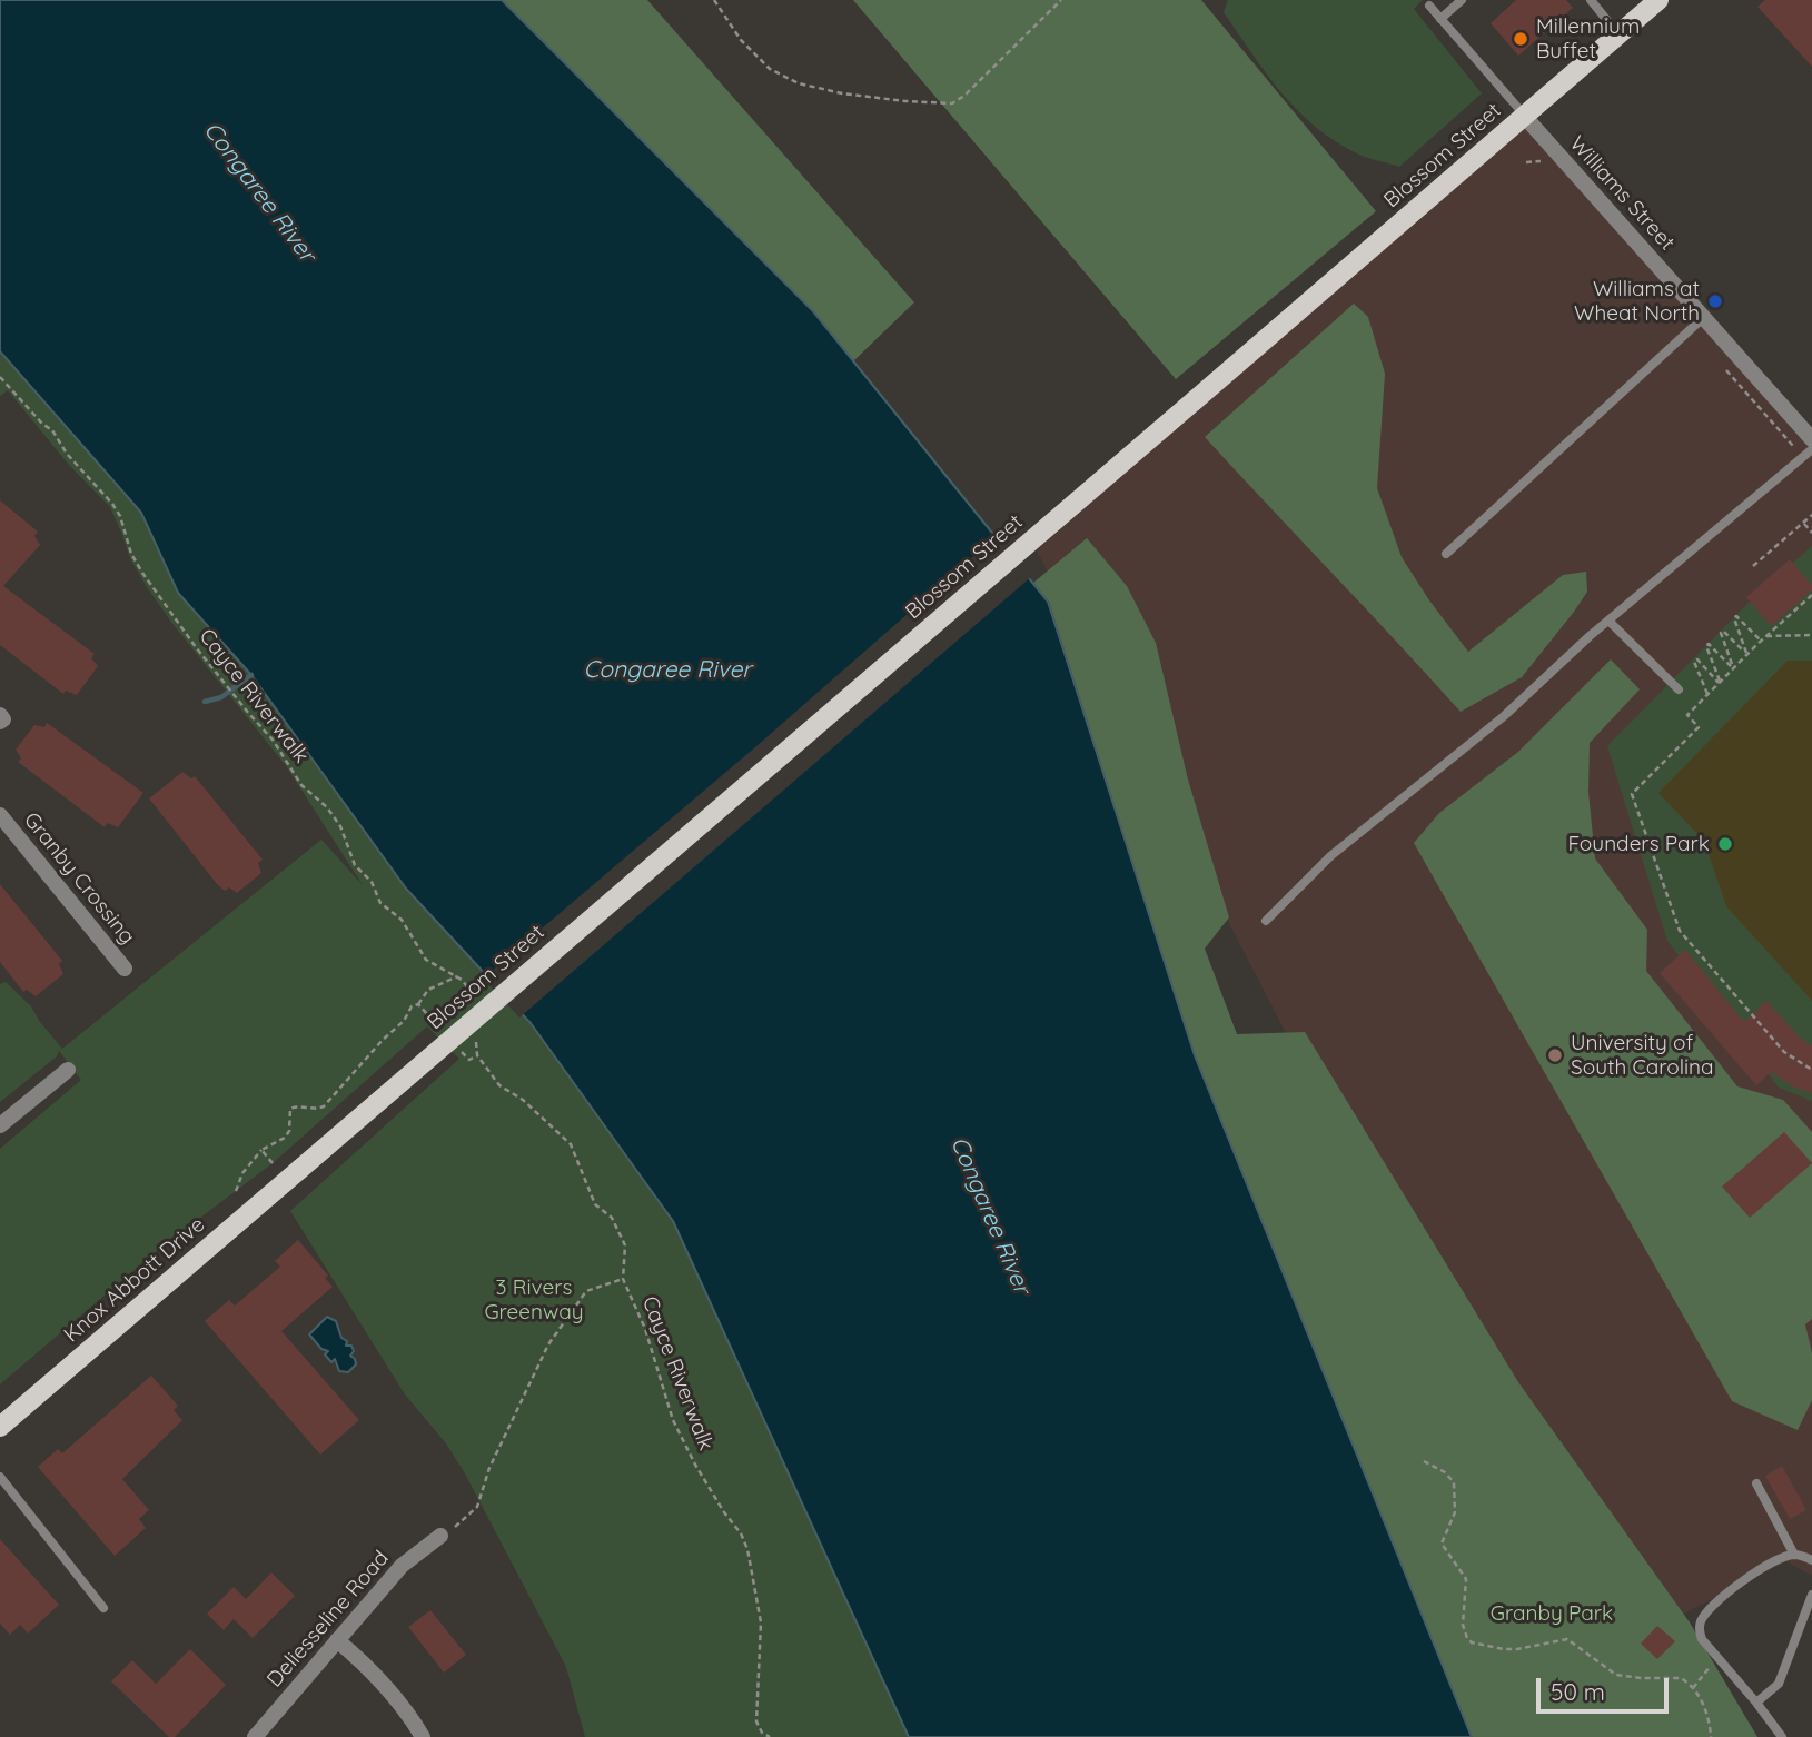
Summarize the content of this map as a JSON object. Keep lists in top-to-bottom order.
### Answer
{
  "streets": {
    "main road": ["Blossom Street", "Knox Abbott Drive"],
    "street": ["Williams Street", "Granby Crossing", "Deliesseline Road"],
    "path": ["Cayce Riverwalk"]
  },
  "crossings": [
    ["Blossom Street", "Williams Street"],
    ["Blossom Street", "Knox Abbott Drive"]
  ],
  "water": ["Congaree River"],
  "parks": ["3 Rivers Greenway", "Granby Park"],
  "places": [
    "Millennium Buffet",
    "Williams at Wheat North",
    "Founders Park",
    "University of South Carolina"
  ],
  "scale_bar": "50 m"
}
